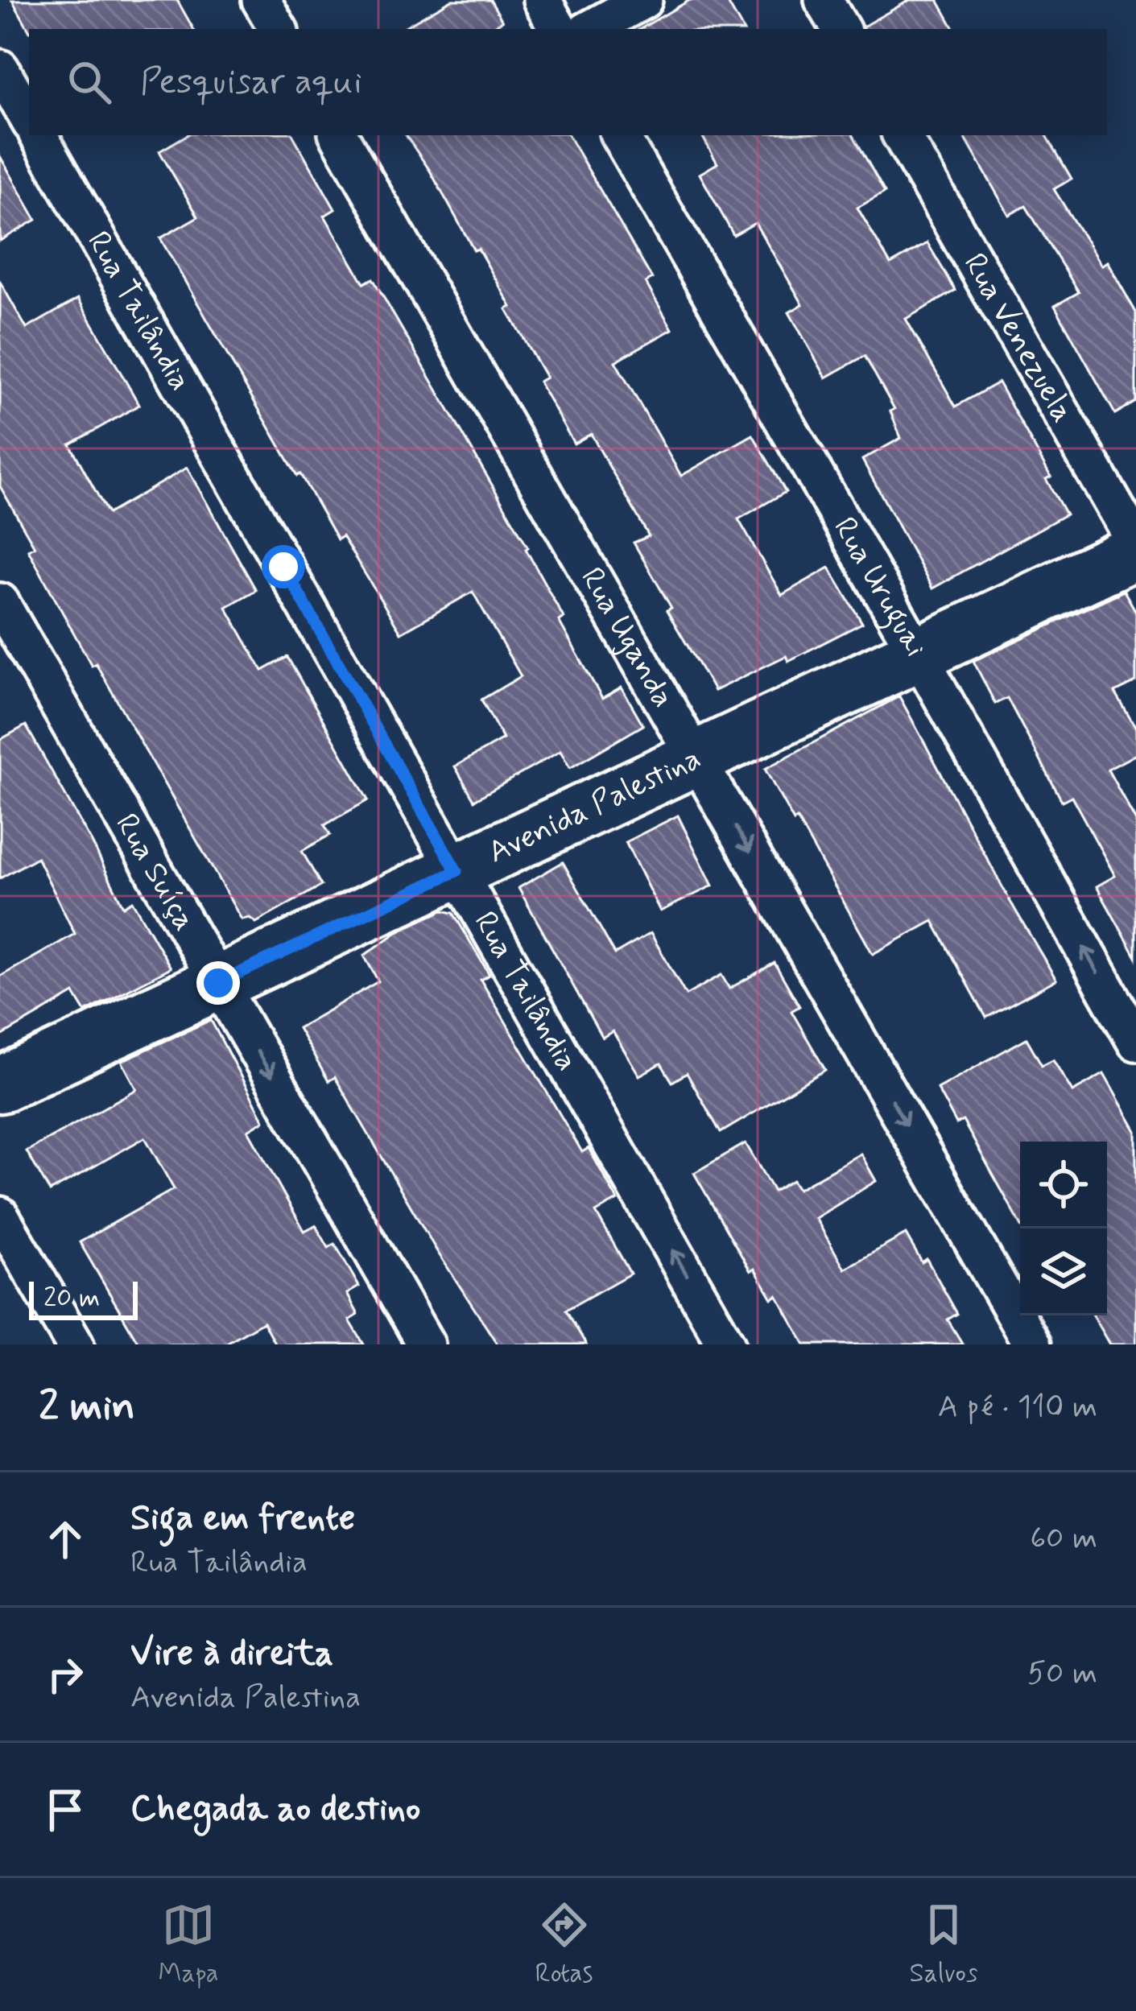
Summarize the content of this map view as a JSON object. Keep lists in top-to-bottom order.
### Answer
{
  "streets": {
    "street": [
      "Rua Tailândia",
      "Rua Venezuela",
      "Rua Uruguai",
      "Rua Uganda",
      "Avenida Palestina",
      "Rua Suíça"
    ]
  },
  "crossings": [
    ["Rua Tailândia", "Avenida Palestina"],
    ["Rua Uruguai", "Avenida Palestina"],
    ["Rua Uganda", "Avenida Palestina"],
    ["Avenida Palestina", "Rua Suíça"]
  ],
  "one_way": ["Rua Tailândia", "Rua Uruguai", "Rua Uganda"],
  "scale_bar": "20 m",
  "page": {
    "search": "Pesquisar aqui",
    "scale": "20 m",
    "heading": ["2 min", "A pé · 110 m"],
    "list": [
      ["Siga em frente", "Rua Tailândia", "60 m"],
      ["Vire à direita", "Avenida Palestina", "50 m"],
      "Chegada ao destino"
    ],
    "nav": ["Mapa", "Rotas", "Salvos"]
  }
}
